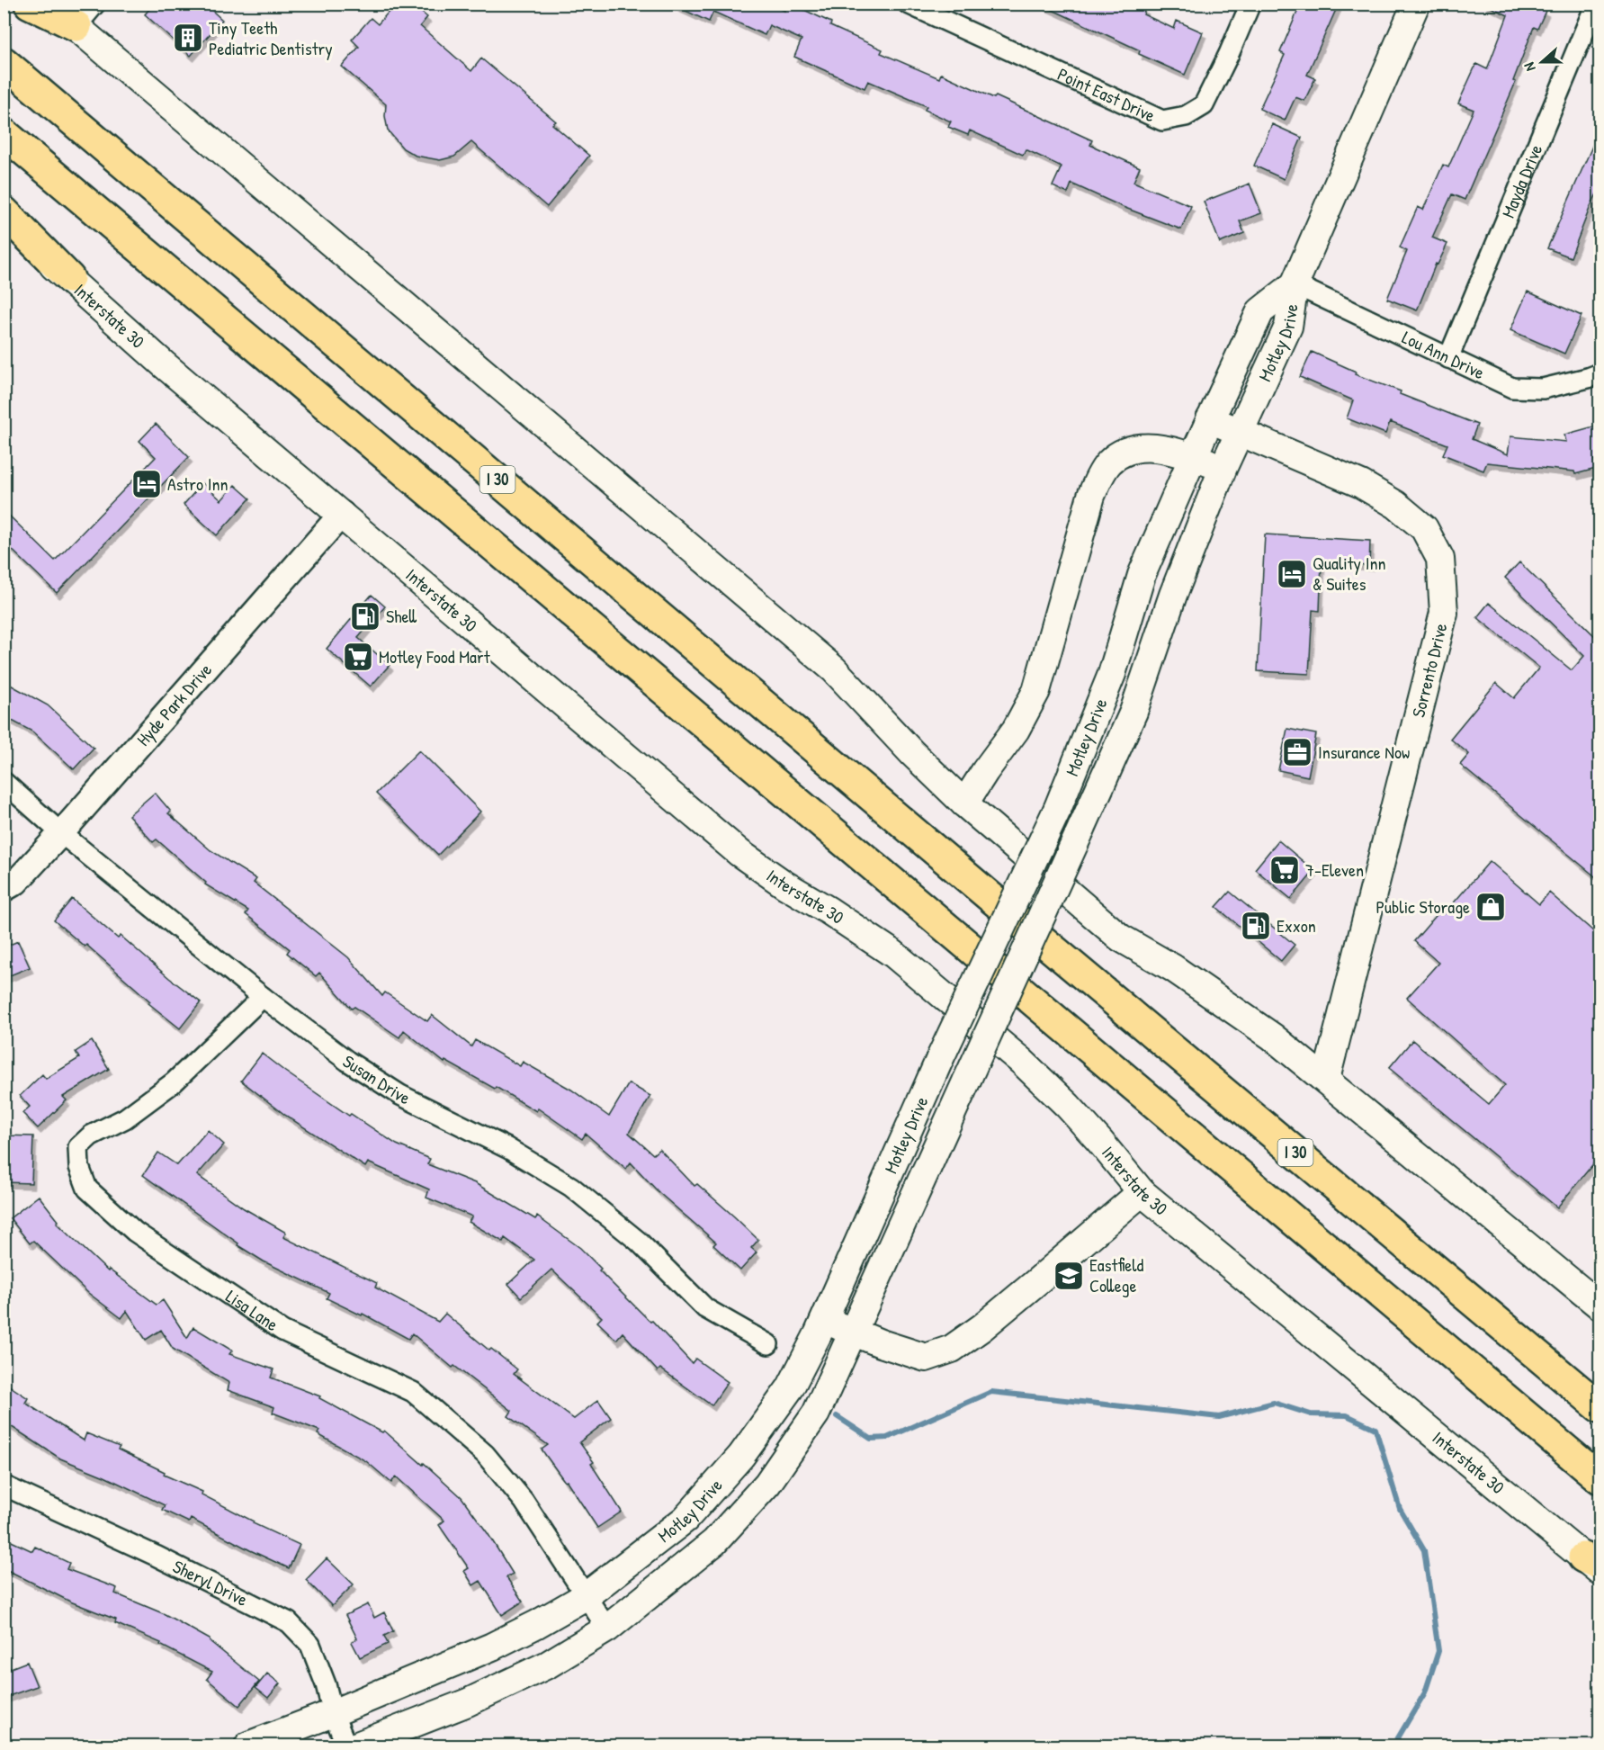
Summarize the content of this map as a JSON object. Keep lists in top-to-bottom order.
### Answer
{
  "streets": {
    "highway": ["I 30"],
    "main road": ["Interstate 30", "Motley Drive", "Sorrento Drive"],
    "street": [
      "Point East Drive",
      "Mayda Drive",
      "Lou Ann Drive",
      "Hyde Park Drive",
      "Susan Drive",
      "Lisa Lane",
      "Sheryl Drive"
    ]
  },
  "crossings": [
    ["Mayda Drive", "Lou Ann Drive"],
    ["Interstate 30", "Hyde Park Drive"],
    ["Motley Drive", "Lou Ann Drive"],
    ["Motley Drive", "Sorrento Drive"],
    ["Motley Drive", "Lisa Lane"],
    ["Motley Drive", "Sheryl Drive"],
    ["Hyde Park Drive", "Susan Drive"],
    ["Susan Drive", "Lisa Lane"]
  ],
  "places": {
    "building": ["Tiny Teeth Pediatric Dentistry"],
    "hotel": ["Astro Inn", "Quality Inn & Suites"],
    "fuel station": ["Shell", "Exxon"],
    "supermarket": ["Motley Food Mart", "7-Eleven"],
    "office": ["Insurance Now"],
    "shop": ["Public Storage"],
    "school or university": ["Eastfield College"]
  },
  "north": "left"
}
